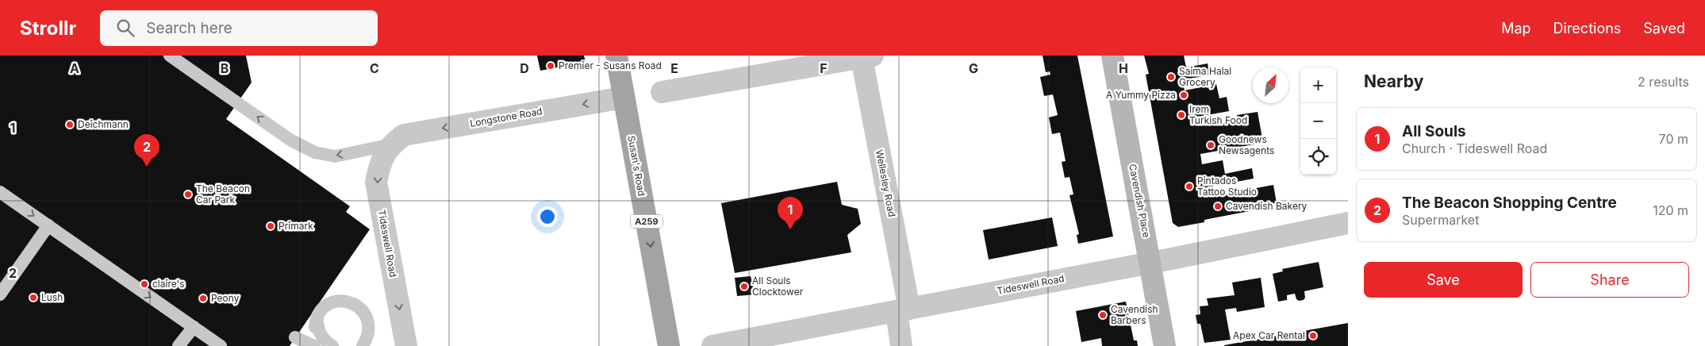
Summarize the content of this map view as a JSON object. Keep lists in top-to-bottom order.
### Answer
{
  "streets": {
    "main road": ["Susan's Road", "A259"],
    "street": [
      "Longstone Road",
      "Wellesley Road",
      "Cavendish Place",
      "Tideswell Road"
    ]
  },
  "crossings": [
    ["Longstone Road", "Susan's Road"],
    ["Longstone Road", "Tideswell Road"],
    ["Wellesley Road", "Tideswell Road"],
    ["Cavendish Place", "Tideswell Road"]
  ],
  "one_way": ["Longstone Road", "Susan's Road"],
  "places": [
    "Premier - Susans Road",
    "Saima Halal Grocery",
    "A Yummy Pizza",
    "Irem Turkish Food",
    "Deichmann",
    "Goodnews Newsagents",
    "Pintados Tattoo Studio",
    "The Beacon Car Park",
    "Cavendish Bakery",
    "Primark",
    "claire's",
    "All Souls Clocktower",
    "Lush",
    "Peony",
    "Cavendish Barbers",
    "Apex Car Rental"
  ],
  "north": "top right",
  "page": {
    "header": "Strollr",
    "search": "Search here",
    "nav": ["Map", "Directions", "Saved"],
    "heading": ["Nearby", "2 results"],
    "map_buttons": ["+", "−"],
    "list": [
      {
        "mark": "1",
        "name": "All Souls",
        "note": "Church · Tideswell Road",
        "value": "70 m"
      },
      {
        "mark": "2",
        "name": "The Beacon Shopping Centre",
        "note": "Supermarket",
        "value": "120 m"
      }
    ],
    "pins": ["2", "1"],
    "buttons": ["Save", "Share"]
  },
  "grid": {
    "columns": [
      "A",
      "B",
      "C",
      "D",
      "E",
      "F",
      "G",
      "H"
    ],
    "rows": ["1", "2"]
  }
}
